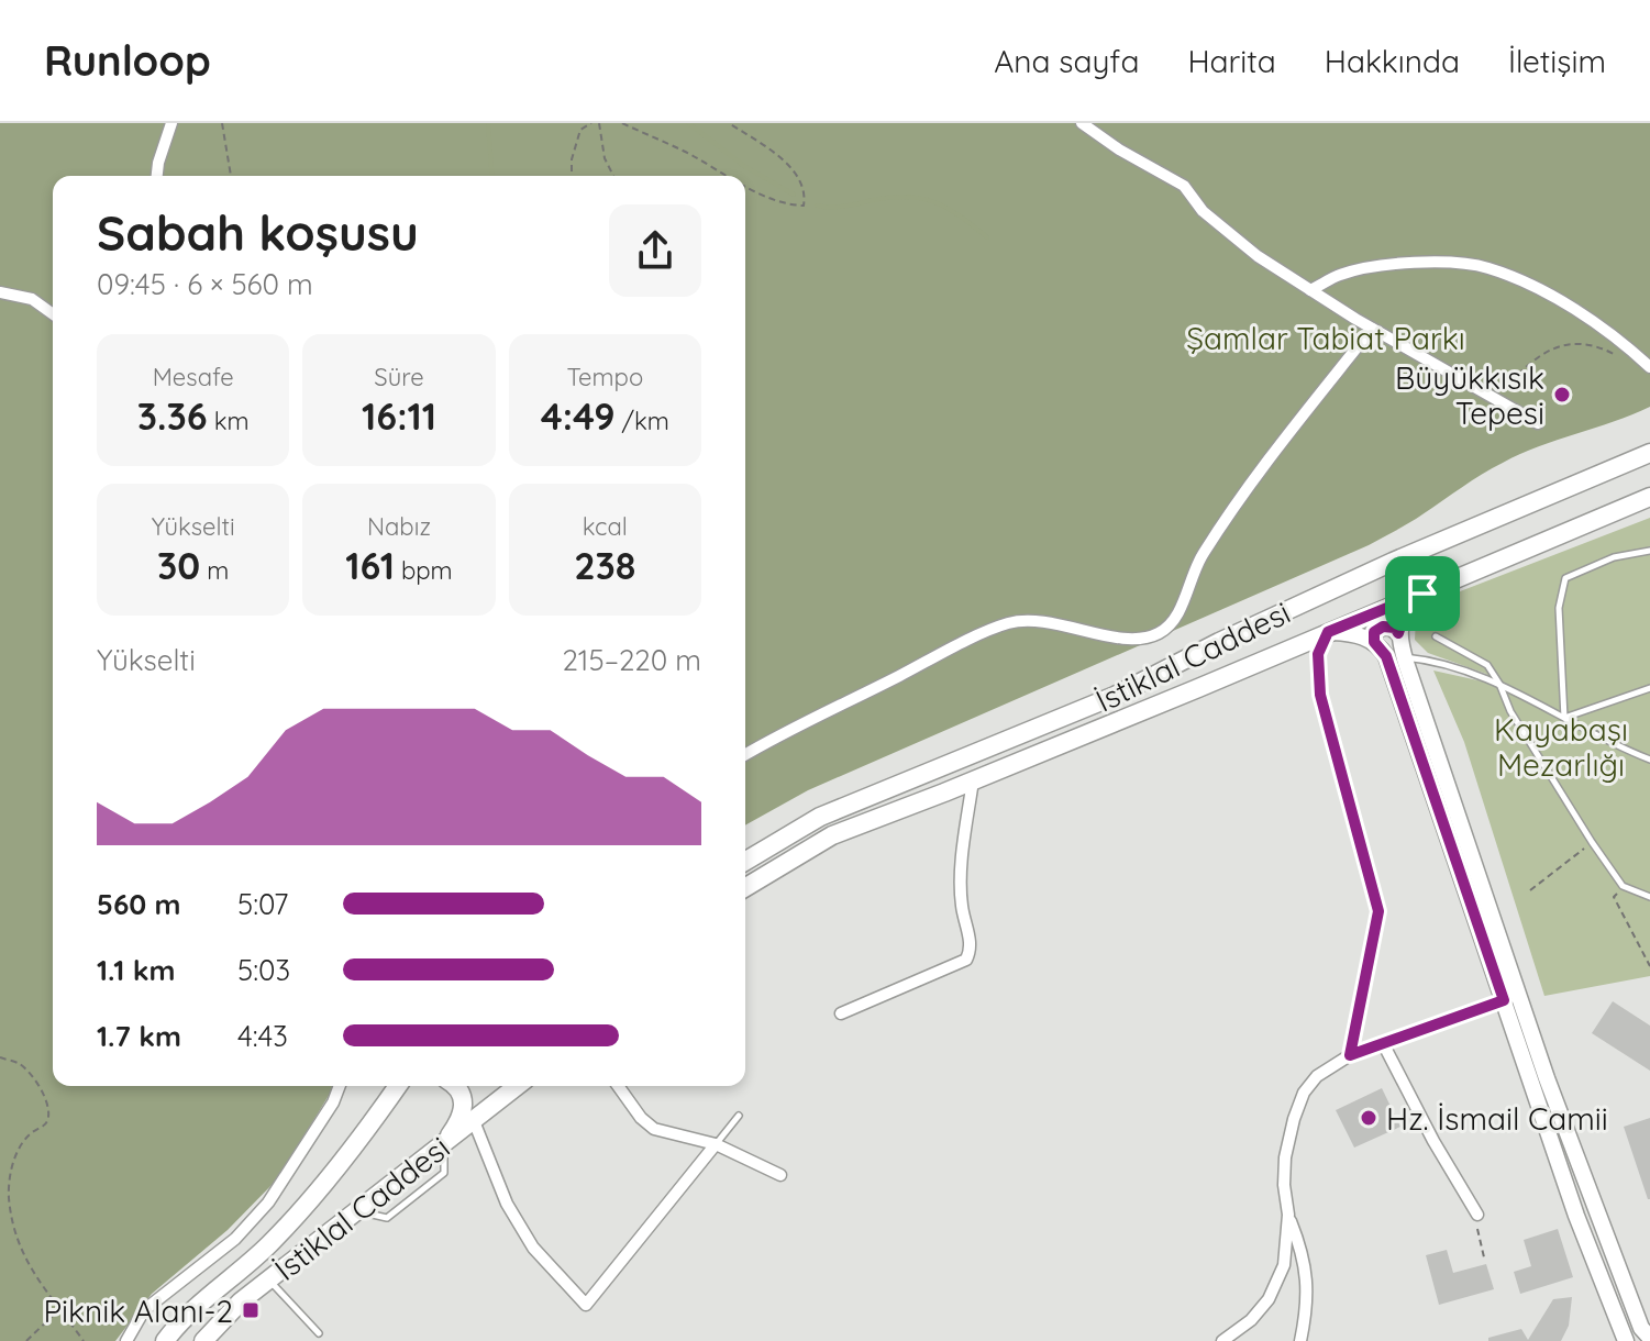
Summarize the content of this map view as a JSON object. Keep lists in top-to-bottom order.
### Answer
{
  "streets": {
    "main road": ["İstiklal Caddesi"]
  },
  "parks": ["Şamlar Tabiat Parkı", "Kayabaşı Mezarlığı"],
  "places": {
    "other": ["Büyükkısık Tepesi", "Hz. İsmail Camii"],
    "transit": ["Piknik Alanı-2"]
  },
  "page": {
    "header": "Runloop",
    "nav": [
      "Ana sayfa",
      "Harita",
      "Hakkında",
      "İletişim"
    ],
    "heading": ["Sabah koşusu", "09:45 · 6 × 560 m"],
    "stats": [
      ["Mesafe", "3.36 km"],
      ["Süre", "16:11"],
      ["Tempo", "4:49 /km"],
      ["Yükselti", "30 m"],
      ["Nabız", "161 bpm"],
      ["kcal", "238"]
    ],
    "chart": ["Yükselti", "215–220 m"],
    "list": [
      {
        "name": "560 m",
        "note": "5:07"
      },
      {
        "name": "1.1 km",
        "note": "5:03"
      },
      {
        "name": "1.7 km",
        "note": "4:43"
      }
    ]
  }
}
